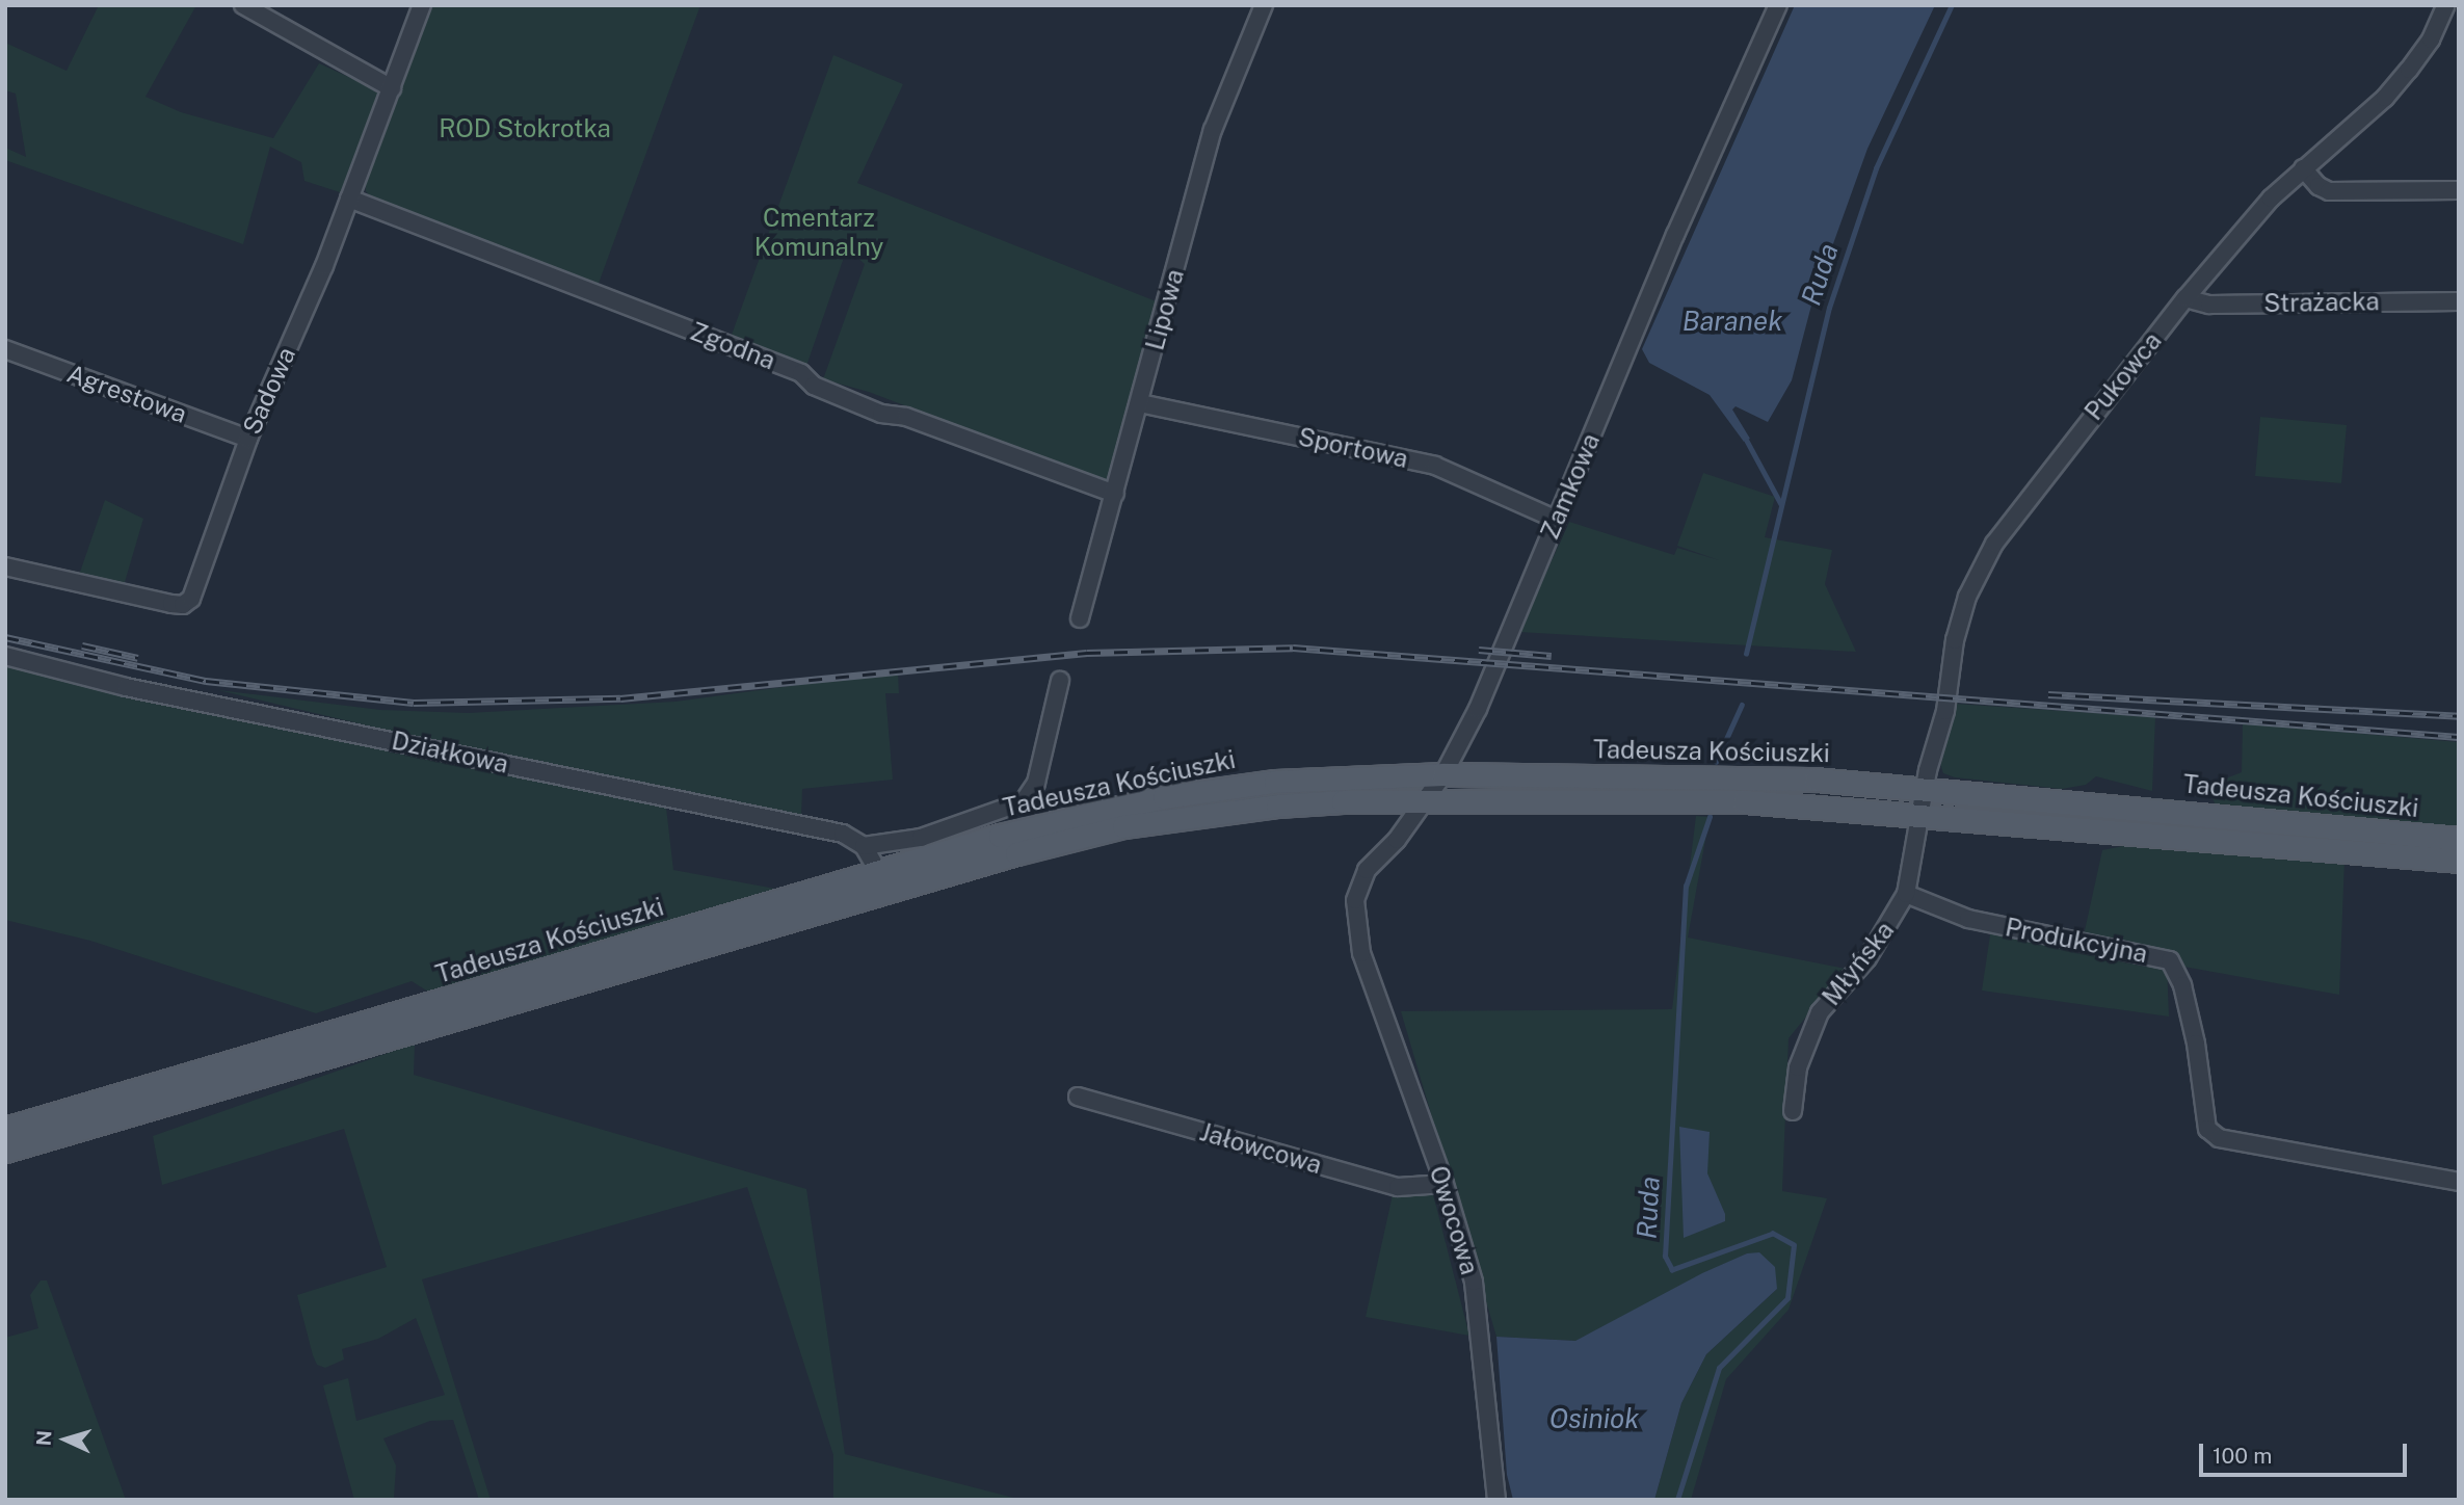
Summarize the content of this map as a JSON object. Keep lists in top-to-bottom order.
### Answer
{
  "streets": {
    "main road": ["Tadeusza Kościuszki"],
    "street": [
      "Strażacka",
      "Lipowa",
      "Zgodna",
      "Pukowca",
      "Sadowa",
      "Agrestowa",
      "Sportowa",
      "Zamkowa",
      "Działkowa",
      "Produkcyjna",
      "Młyńska",
      "Jałowcowa",
      "Owocowa"
    ]
  },
  "crossings": [
    ["Strażacka", "Pukowca"],
    ["Lipowa", "Zgodna"],
    ["Lipowa", "Sportowa"],
    ["Zgodna", "Sadowa"],
    ["Pukowca", "Tadeusza Kościuszki"],
    ["Pukowca", "Młyńska"],
    ["Sadowa", "Agrestowa"],
    ["Sportowa", "Zamkowa"],
    ["Zamkowa", "Tadeusza Kościuszki"],
    ["Zamkowa", "Owocowa"],
    ["Tadeusza Kościuszki", "Młyńska"],
    ["Produkcyjna", "Młyńska"],
    ["Jałowcowa", "Owocowa"]
  ],
  "water": ["Ruda", "Baranek", "Osiniok"],
  "parks": ["ROD Stokrotka", "Cmentarz Komunalny"],
  "scale_bar": "100 m",
  "north": "left"
}
